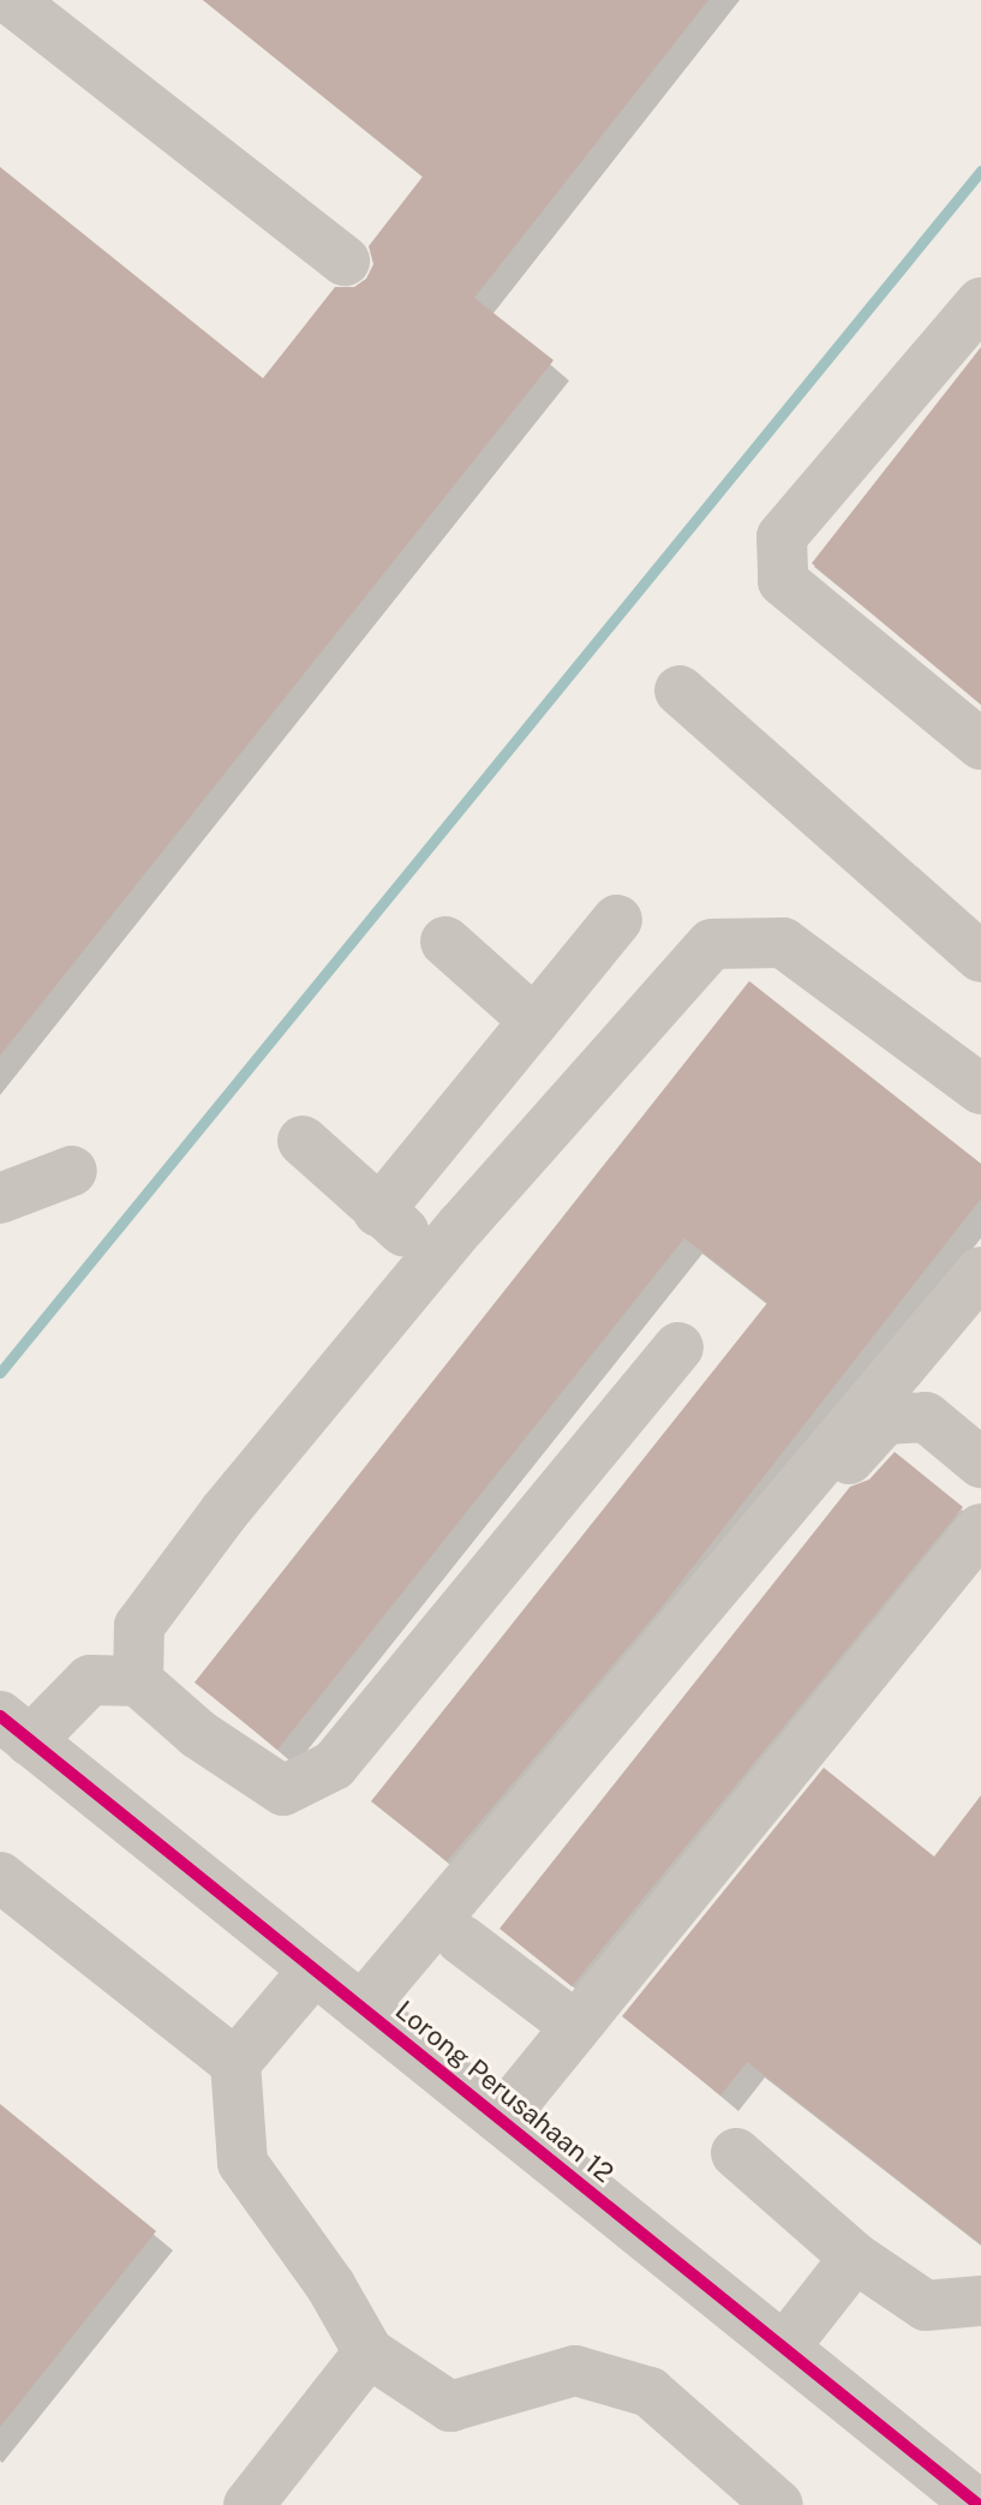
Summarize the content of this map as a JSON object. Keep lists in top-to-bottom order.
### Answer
{
  "streets": {
    "street": ["Lorong Perusahaan 12"]
  }
}
